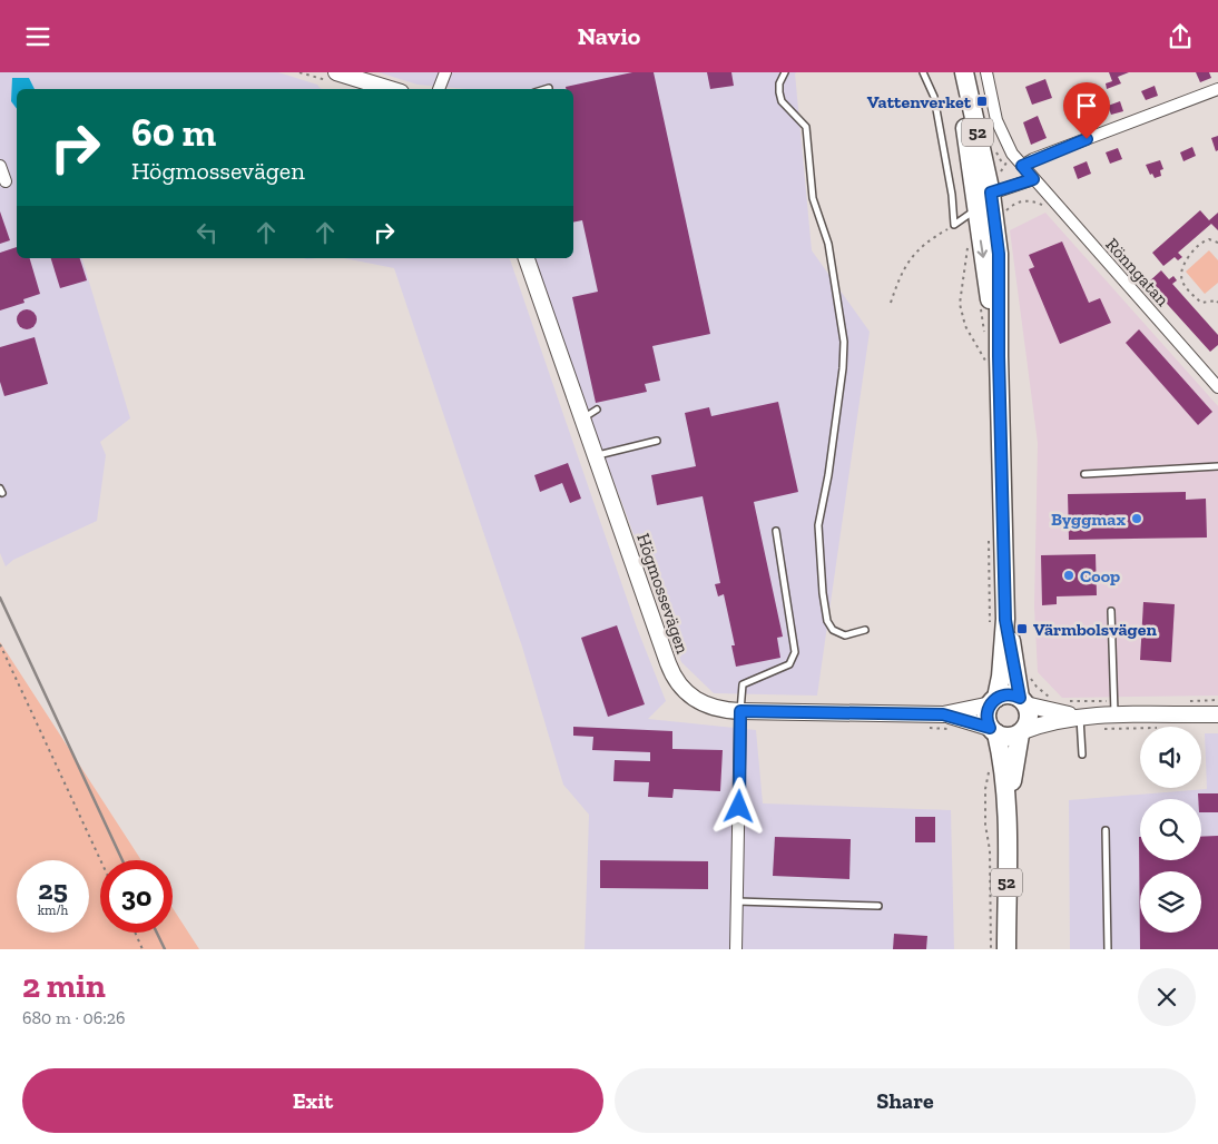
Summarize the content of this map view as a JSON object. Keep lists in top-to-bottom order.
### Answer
{
  "streets": {
    "main road": ["52"],
    "street": ["Rönngatan", "Högmossevägen"]
  },
  "crossings": [
    ["52", "Högmossevägen"]
  ],
  "places": {
    "transit": ["Vattenverket", "Värmbolsvägen"],
    "other": ["Byggmax", "Coop"]
  },
  "page": {
    "header": "Navio",
    "turn": ["60 m", "Högmossevägen"],
    "speed": "25 km/h",
    "limit": "30",
    "heading": ["2 min", "680 m · 06:26"],
    "buttons": ["Exit", "Share"]
  }
}
